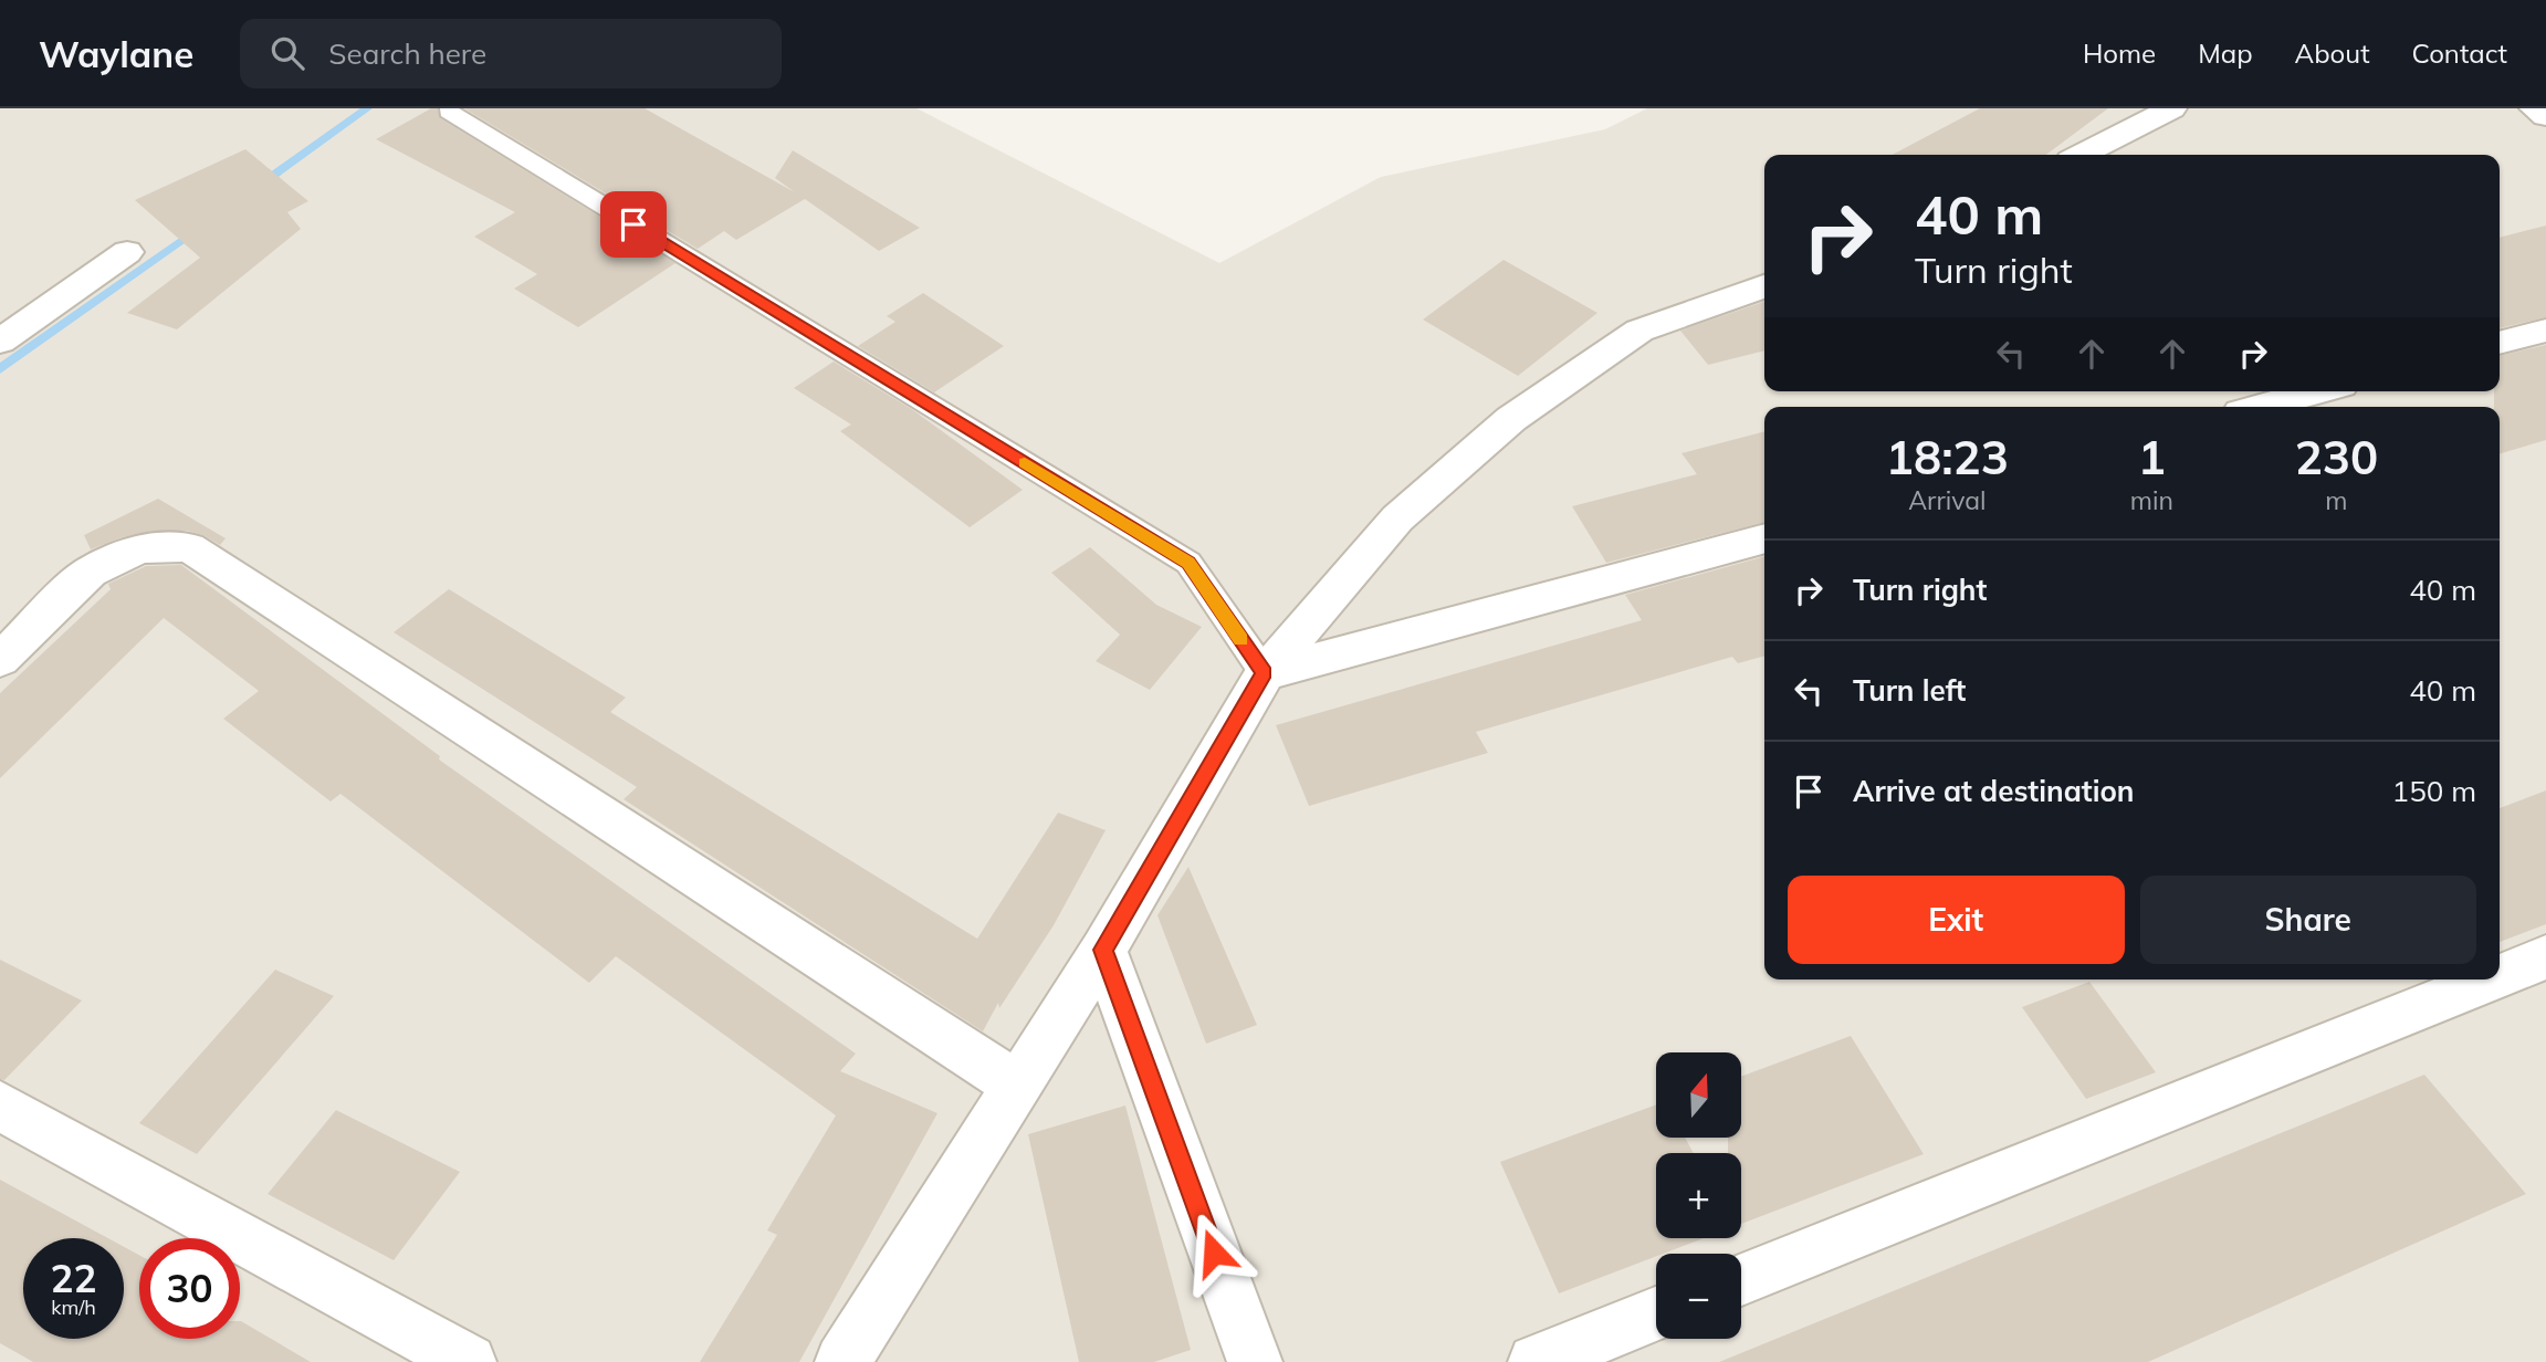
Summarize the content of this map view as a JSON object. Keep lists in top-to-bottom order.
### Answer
{
  "north": "top",
  "page": {
    "header": "Waylane",
    "search": "Search here",
    "nav": [
      "Home",
      "Map",
      "About",
      "Contact"
    ],
    "turn": ["40 m", "Turn right"],
    "eta": [
      "18:23",
      "Arrival",
      "1",
      "min",
      "230",
      "m"
    ],
    "list": [
      {
        "name": "Turn right",
        "value": "40 m"
      },
      {
        "name": "Turn left",
        "value": "40 m"
      },
      {
        "name": "Arrive at destination",
        "value": "150 m"
      }
    ],
    "buttons": ["Exit", "Share"],
    "map_buttons": ["+", "−"],
    "speed": "22 km/h",
    "limit": "30"
  }
}
